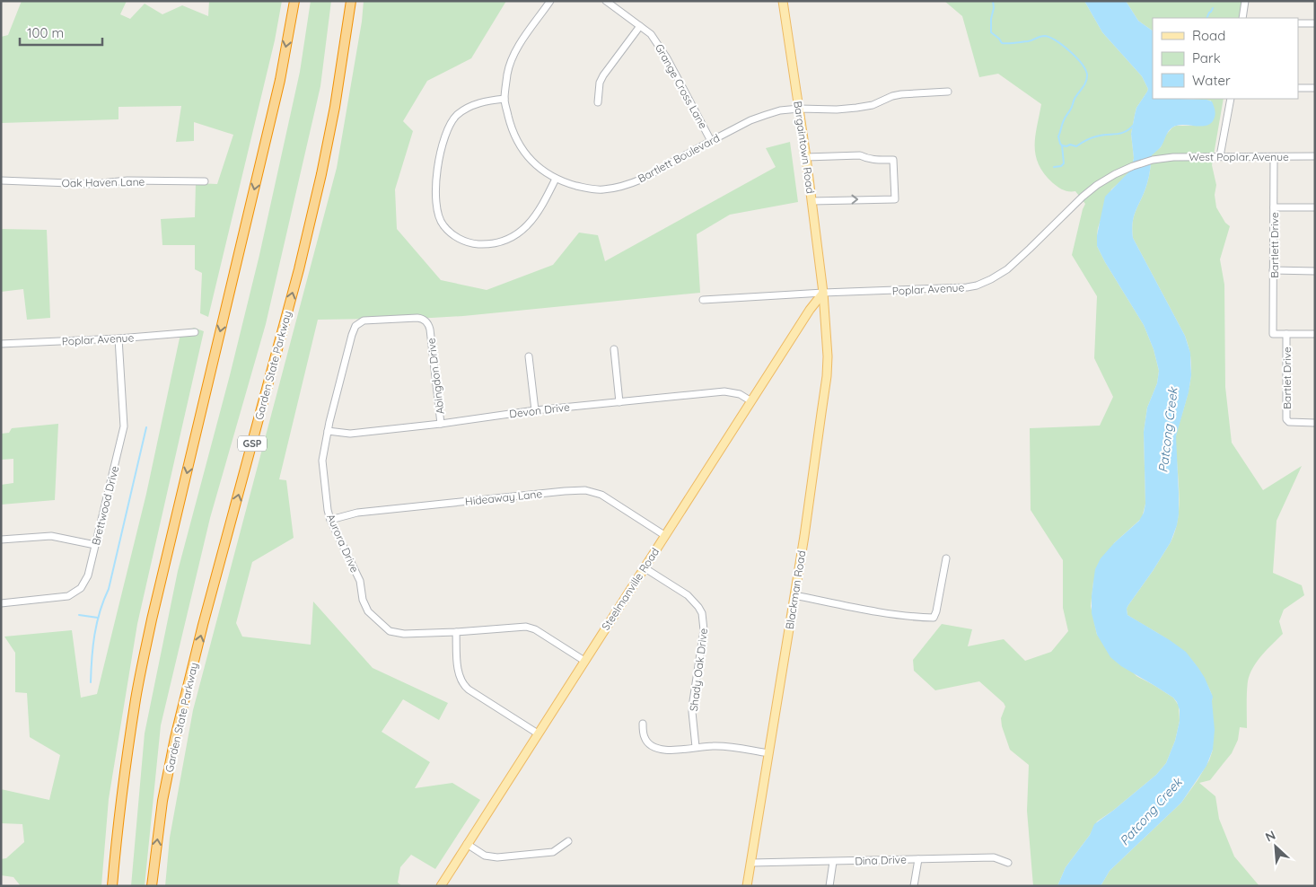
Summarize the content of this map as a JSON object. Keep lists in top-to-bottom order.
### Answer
{
  "streets": {
    "highway": ["Garden State Parkway", "GSP"],
    "main road": ["Bargaintown Road", "Steelmanville Road", "Blackman Road"],
    "street": [
      "Grange Cross Lane",
      "West Poplar Avenue",
      "Bartlett Boulevard",
      "Oak Haven Lane",
      "Bartlett Drive",
      "Poplar Avenue",
      "Abingdon Drive",
      "Bartlet Drive",
      "Devon Drive",
      "Hideaway Lane",
      "Brettwood Drive",
      "Aurora Drive",
      "Shady Oak Drive",
      "Dina Drive"
    ]
  },
  "crossings": [
    ["Grange Cross Lane", "Bartlett Boulevard"],
    ["Bargaintown Road", "Bartlett Boulevard"],
    ["Bargaintown Road", "Poplar Avenue"],
    ["Bargaintown Road", "Steelmanville Road"],
    ["Bargaintown Road", "Blackman Road"],
    ["West Poplar Avenue", "Bartlett Drive"],
    ["West Poplar Avenue", "Poplar Avenue"],
    ["Bartlett Drive", "Bartlet Drive"],
    ["Poplar Avenue", "Brettwood Drive"],
    ["Poplar Avenue", "Steelmanville Road"],
    ["Poplar Avenue", "Blackman Road"],
    ["Abingdon Drive", "Devon Drive"],
    ["Abingdon Drive", "Aurora Drive"],
    ["Devon Drive", "Aurora Drive"],
    ["Devon Drive", "Steelmanville Road"],
    ["Hideaway Lane", "Aurora Drive"],
    ["Hideaway Lane", "Steelmanville Road"],
    ["Aurora Drive", "Steelmanville Road"],
    ["Steelmanville Road", "Blackman Road"],
    ["Steelmanville Road", "Shady Oak Drive"],
    ["Blackman Road", "Dina Drive"]
  ],
  "water": ["Patcong Creek"],
  "legend": ["Road", "Park", "Water"],
  "scale_bar": "100 m",
  "north": "top left"
}
